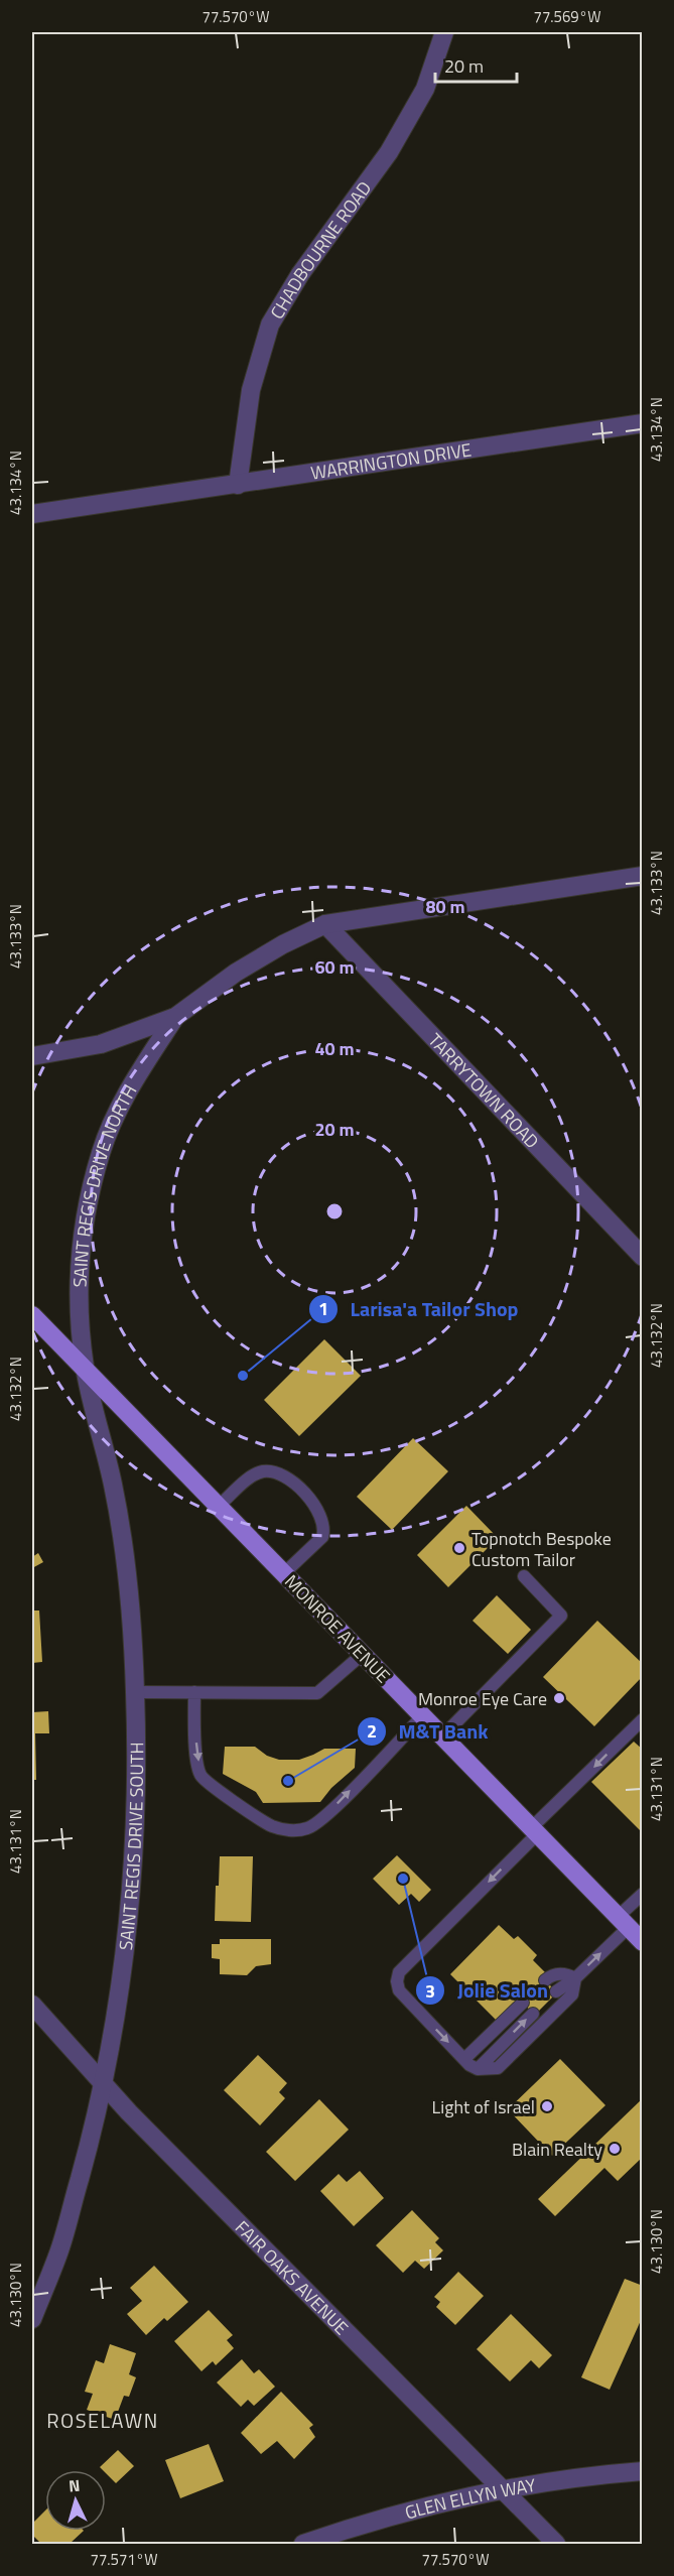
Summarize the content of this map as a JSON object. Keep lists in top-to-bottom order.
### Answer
{
  "streets": {
    "main road": ["MONROE AVENUE"],
    "street": [
      "CHADBOURNE ROAD",
      "WARRINGTON DRIVE",
      "TARRYTOWN ROAD",
      "SAINT REGIS DRIVE NORTH",
      "SAINT REGIS DRIVE SOUTH",
      "FAIR OAKS AVENUE",
      "GLEN ELLYN WAY"
    ]
  },
  "crossings": [
    ["CHADBOURNE ROAD", "WARRINGTON DRIVE"],
    ["TARRYTOWN ROAD", "SAINT REGIS DRIVE NORTH"],
    ["SAINT REGIS DRIVE NORTH", "MONROE AVENUE"],
    ["SAINT REGIS DRIVE NORTH", "SAINT REGIS DRIVE SOUTH"],
    ["MONROE AVENUE", "SAINT REGIS DRIVE SOUTH"],
    ["SAINT REGIS DRIVE SOUTH", "FAIR OAKS AVENUE"],
    ["FAIR OAKS AVENUE", "GLEN ELLYN WAY"]
  ],
  "districts": ["ROSELAWN"],
  "places": [
    "Larisa'a Tailor Shop",
    "Topnotch Bespoke Custom Tailor",
    "Monroe Eye Care",
    "M&T Bank",
    "Jolie Salon",
    "Light of Israel",
    "Blain Realty"
  ],
  "scale_bar": "20 m",
  "north": "top",
  "coordinates": [
    "77.570°W",
    "77.569°W",
    "43.134°N",
    "43.133°N",
    "43.132°N",
    "43.131°N",
    "43.130°N",
    "77.571°W"
  ],
  "rings": [
    "80 m",
    "60 m",
    "40 m",
    "20 m"
  ]
}
